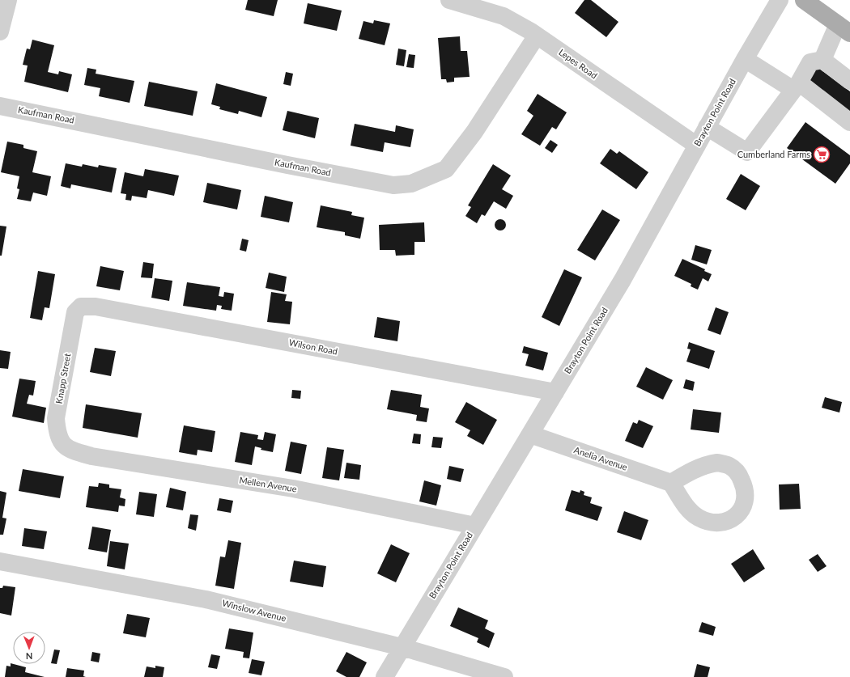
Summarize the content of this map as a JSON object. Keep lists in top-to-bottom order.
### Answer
{
  "streets": {
    "street": [
      "Lepes Road",
      "Brayton Point Road",
      "Kaufman Road",
      "Wilson Road",
      "Knapp Street",
      "Anelia Avenue",
      "Mellen Avenue",
      "Winslow Avenue"
    ]
  },
  "crossings": [
    ["Lepes Road", "Brayton Point Road"],
    ["Lepes Road", "Kaufman Road"],
    ["Brayton Point Road", "Wilson Road"],
    ["Brayton Point Road", "Anelia Avenue"],
    ["Brayton Point Road", "Mellen Avenue"],
    ["Brayton Point Road", "Winslow Avenue"],
    ["Wilson Road", "Knapp Street"],
    ["Knapp Street", "Mellen Avenue"]
  ],
  "places": {
    "supermarket": ["Cumberland Farms"]
  },
  "north": "bottom"
}
